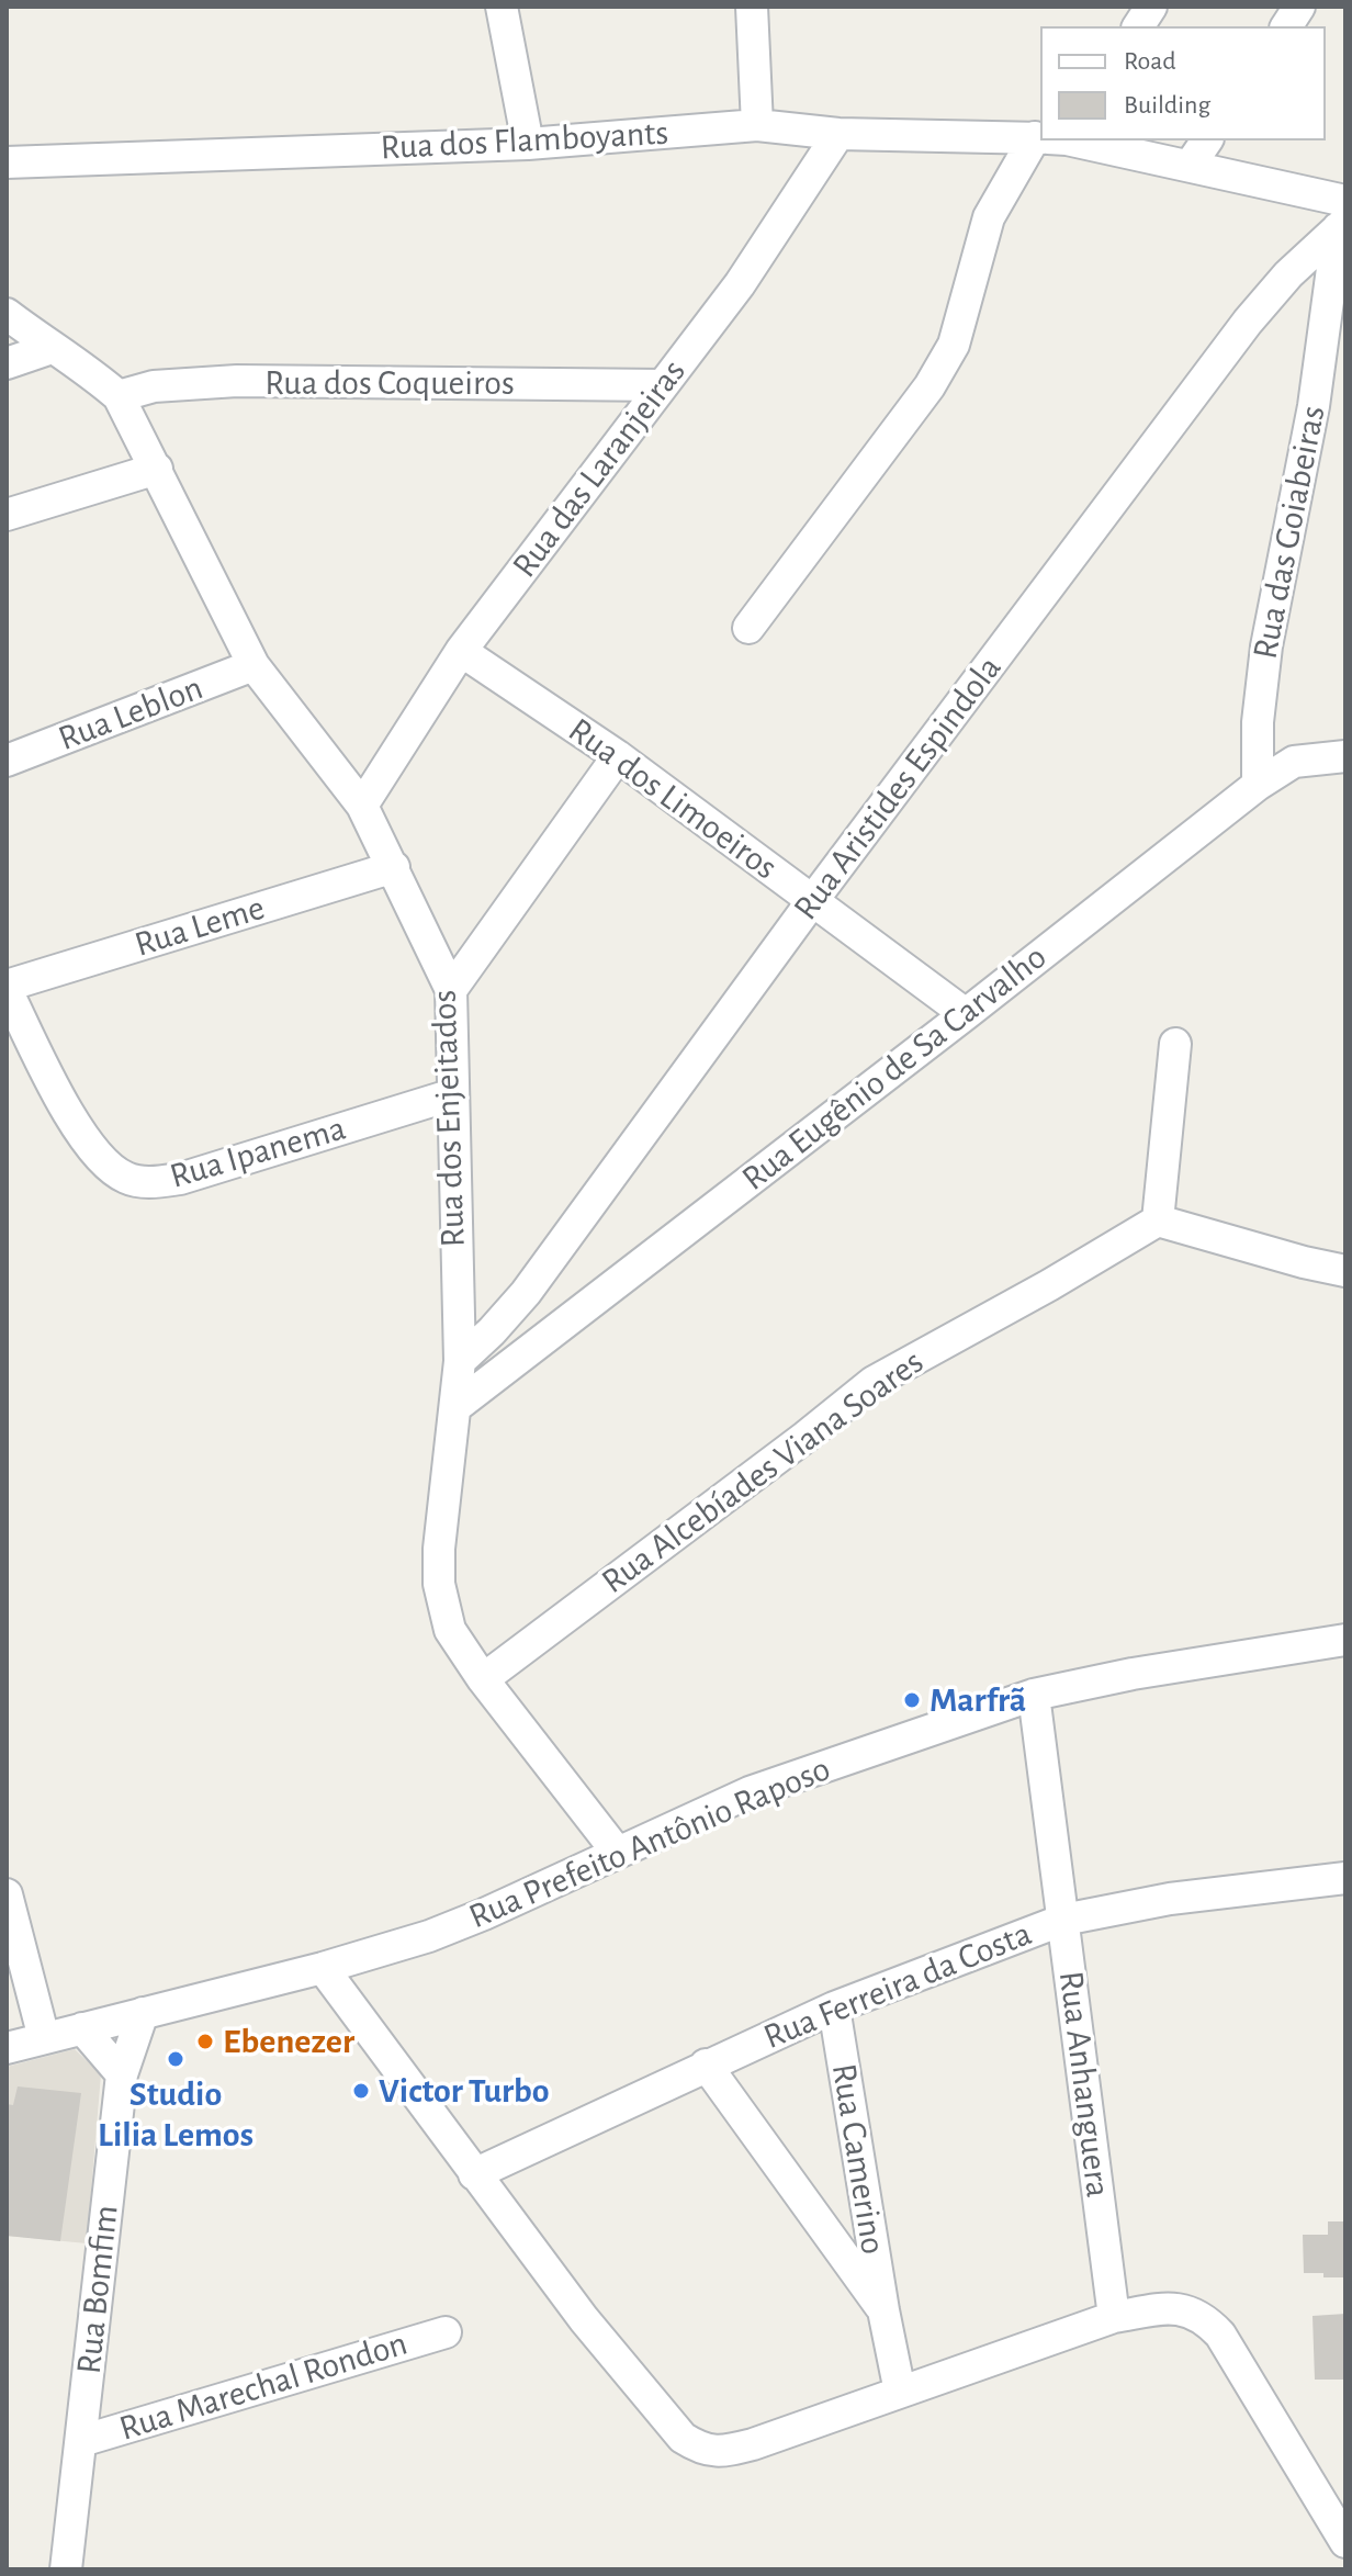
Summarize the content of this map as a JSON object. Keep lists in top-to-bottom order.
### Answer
{
  "streets": {
    "street": [
      "Rua dos Flamboyants",
      "Rua dos Coqueiros",
      "Rua das Laranjeiras",
      "Rua das Goiabeiras",
      "Rua Leblon",
      "Rua Aristides Espindola",
      "Rua dos Limoeiros",
      "Rua Leme",
      "Rua Eugênio de Sa Carvalho",
      "Rua dos Enjeitados",
      "Rua Ipanema",
      "Rua Alcebíades Viana Soares",
      "Rua Prefeito Antônio Raposo",
      "Rua Ferreira da Costa",
      "Rua Anhanguera",
      "Rua Camerino",
      "Rua Bomfim",
      "Rua Marechal Rondon"
    ]
  },
  "crossings": [
    ["Rua dos Flamboyants", "Rua das Laranjeiras"],
    ["Rua dos Flamboyants", "Rua das Goiabeiras"],
    ["Rua dos Flamboyants", "Rua Aristides Espindola"],
    ["Rua dos Coqueiros", "Rua das Laranjeiras"],
    ["Rua dos Coqueiros", "Rua dos Enjeitados"],
    ["Rua das Laranjeiras", "Rua dos Limoeiros"],
    ["Rua das Laranjeiras", "Rua dos Enjeitados"],
    ["Rua das Goiabeiras", "Rua Aristides Espindola"],
    ["Rua das Goiabeiras", "Rua Eugênio de Sa Carvalho"],
    ["Rua Leblon", "Rua dos Enjeitados"],
    ["Rua Aristides Espindola", "Rua dos Limoeiros"],
    ["Rua Aristides Espindola", "Rua dos Enjeitados"],
    ["Rua dos Limoeiros", "Rua Eugênio de Sa Carvalho"],
    ["Rua Leme", "Rua dos Enjeitados"],
    ["Rua Leme", "Rua Ipanema"],
    ["Rua Eugênio de Sa Carvalho", "Rua dos Enjeitados"],
    ["Rua dos Enjeitados", "Rua Ipanema"],
    ["Rua dos Enjeitados", "Rua Alcebíades Viana Soares"],
    ["Rua dos Enjeitados", "Rua Prefeito Antônio Raposo"],
    ["Rua Prefeito Antônio Raposo", "Rua Anhanguera"],
    ["Rua Prefeito Antônio Raposo", "Rua Bomfim"],
    ["Rua Ferreira da Costa", "Rua Anhanguera"],
    ["Rua Ferreira da Costa", "Rua Camerino"],
    ["Rua Bomfim", "Rua Marechal Rondon"]
  ],
  "places": [
    "Marfrã",
    "Ebenezer",
    "Studio Lilia Lemos",
    "Victor Turbo"
  ],
  "legend": ["Road", "Building"]
}
